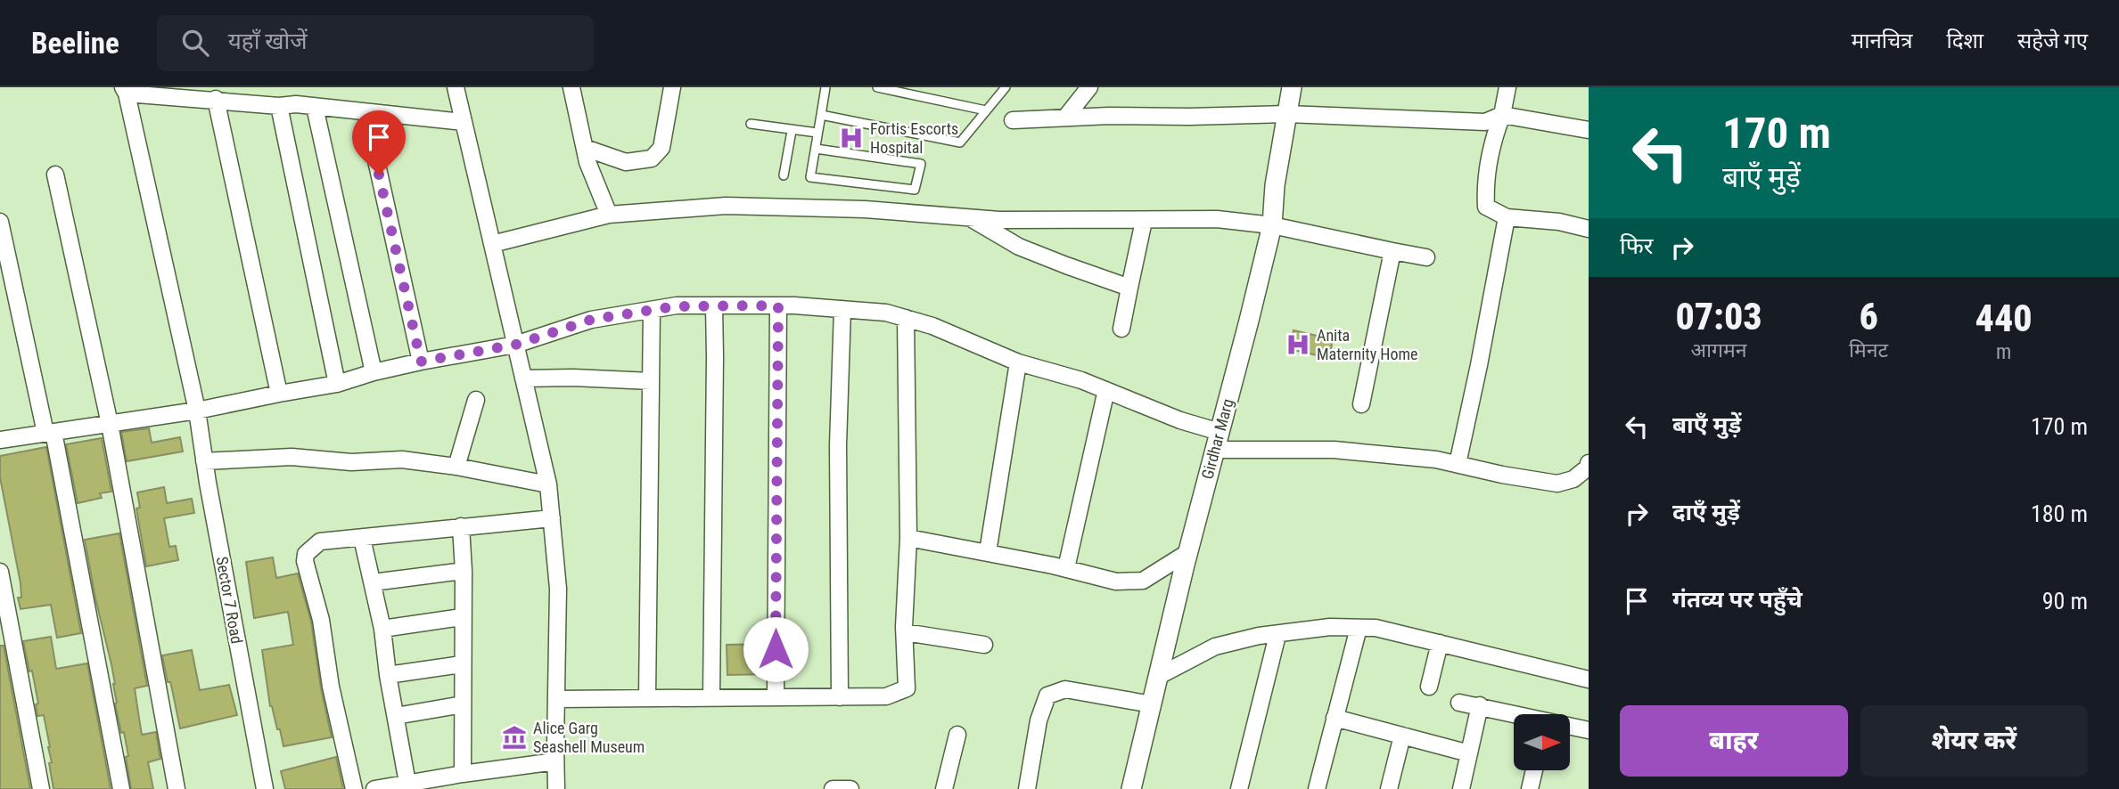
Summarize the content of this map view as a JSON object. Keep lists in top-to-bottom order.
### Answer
{
  "streets": {
    "street": ["Girdhar Marg", "Sector 7 Road"]
  },
  "places": {
    "hospital": ["Fortis Escorts Hospital", "Anita Maternity Home"],
    "museum": ["Alice Garg Seashell Museum"]
  },
  "north": "right",
  "page": {
    "header": "Beeline",
    "search": "यहाँ खोजें",
    "nav": ["मानचित्र", "दिशा", "सहेजे गए"],
    "turn": ["170 m", "बाएँ मुड़ें"],
    "then": "फिर",
    "eta": [
      "07:03",
      "आगमन",
      "6",
      "मिनट",
      "440",
      "m"
    ],
    "list": [
      {
        "name": "बाएँ मुड़ें",
        "value": "170 m"
      },
      {
        "name": "दाएँ मुड़ें",
        "value": "180 m"
      },
      {
        "name": "गंतव्य पर पहुँचे",
        "value": "90 m"
      }
    ],
    "buttons": ["बाहर", "शेयर करें"]
  }
}
